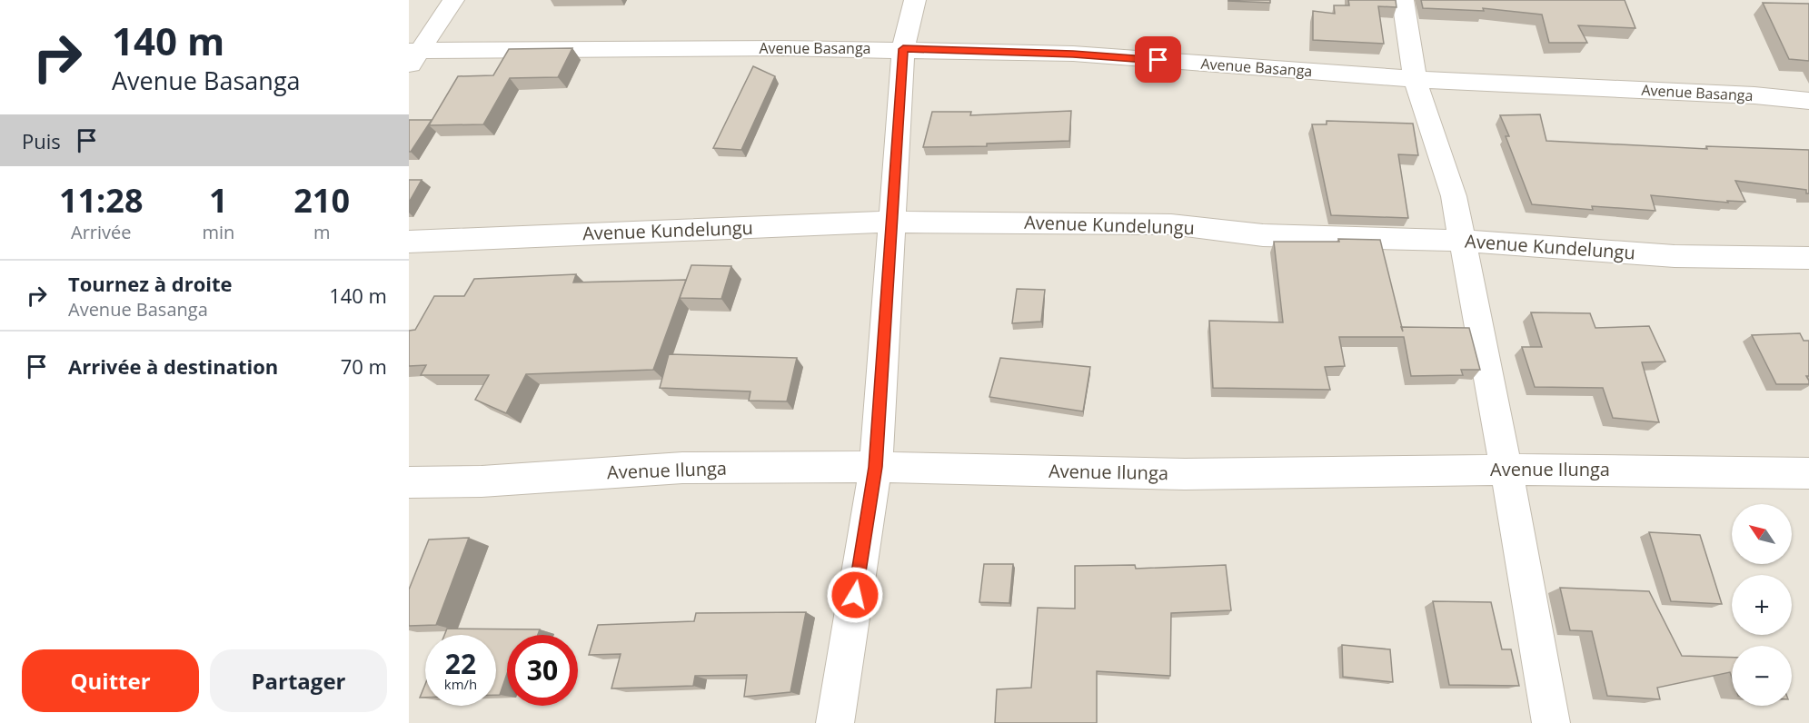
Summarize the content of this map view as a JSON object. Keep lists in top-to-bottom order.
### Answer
{
  "streets": {
    "street": ["Avenue Basanga", "Avenue Kundelungu", "Avenue Ilunga"]
  },
  "north": "top left",
  "page": {
    "turn": ["140 m", "Avenue Basanga"],
    "then": "Puis",
    "eta": [
      "11:28",
      "Arrivée",
      "1",
      "min",
      "210",
      "m"
    ],
    "list": [
      {
        "name": "Tournez à droite",
        "note": "Avenue Basanga",
        "value": "140 m"
      },
      {
        "name": "Arrivée à destination",
        "value": "70 m"
      }
    ],
    "map_buttons": ["+", "−"],
    "speed": "22 km/h",
    "limit": "30",
    "buttons": ["Quitter", "Partager"]
  }
}
